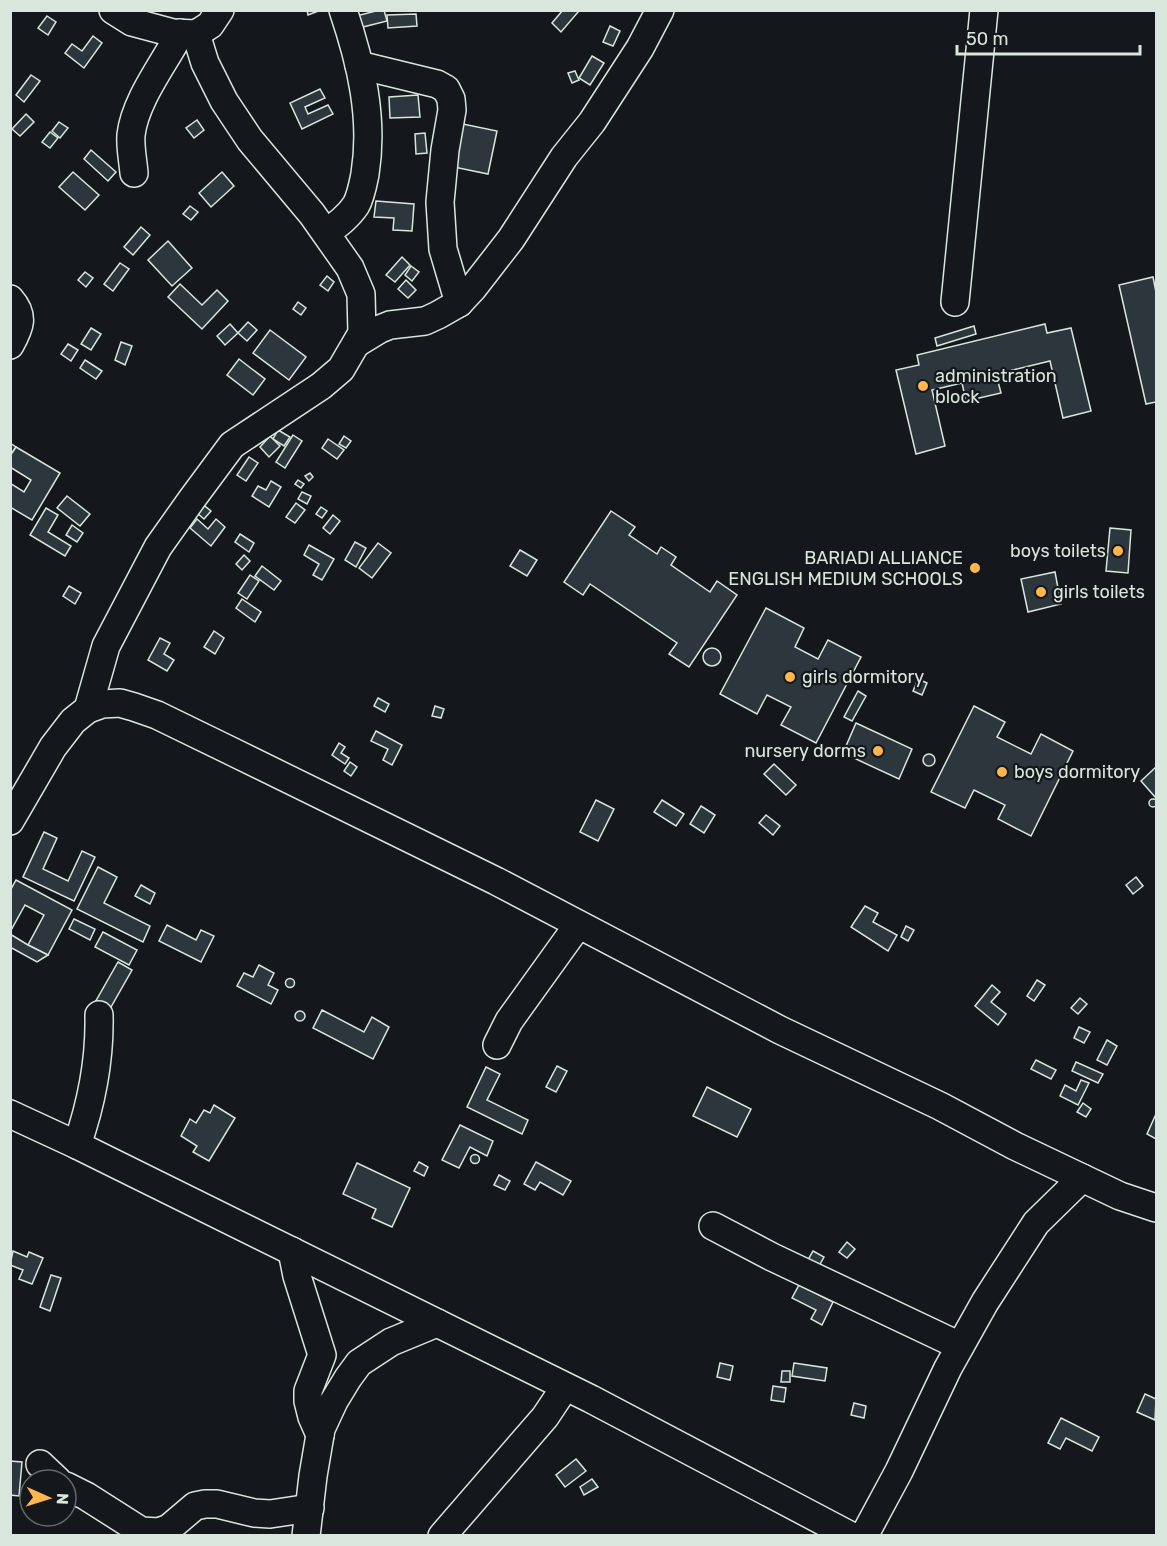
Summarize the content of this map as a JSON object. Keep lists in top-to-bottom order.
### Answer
{
  "places": [
    "administration block",
    "boys toilets",
    "BARIADI ALLIANCE ENGLISH MEDIUM SCHOOLS",
    "girls toilets",
    "girls dormitory",
    "nursery dorms",
    "boys dormitory"
  ],
  "scale_bar": "50 m",
  "north": "right"
}
